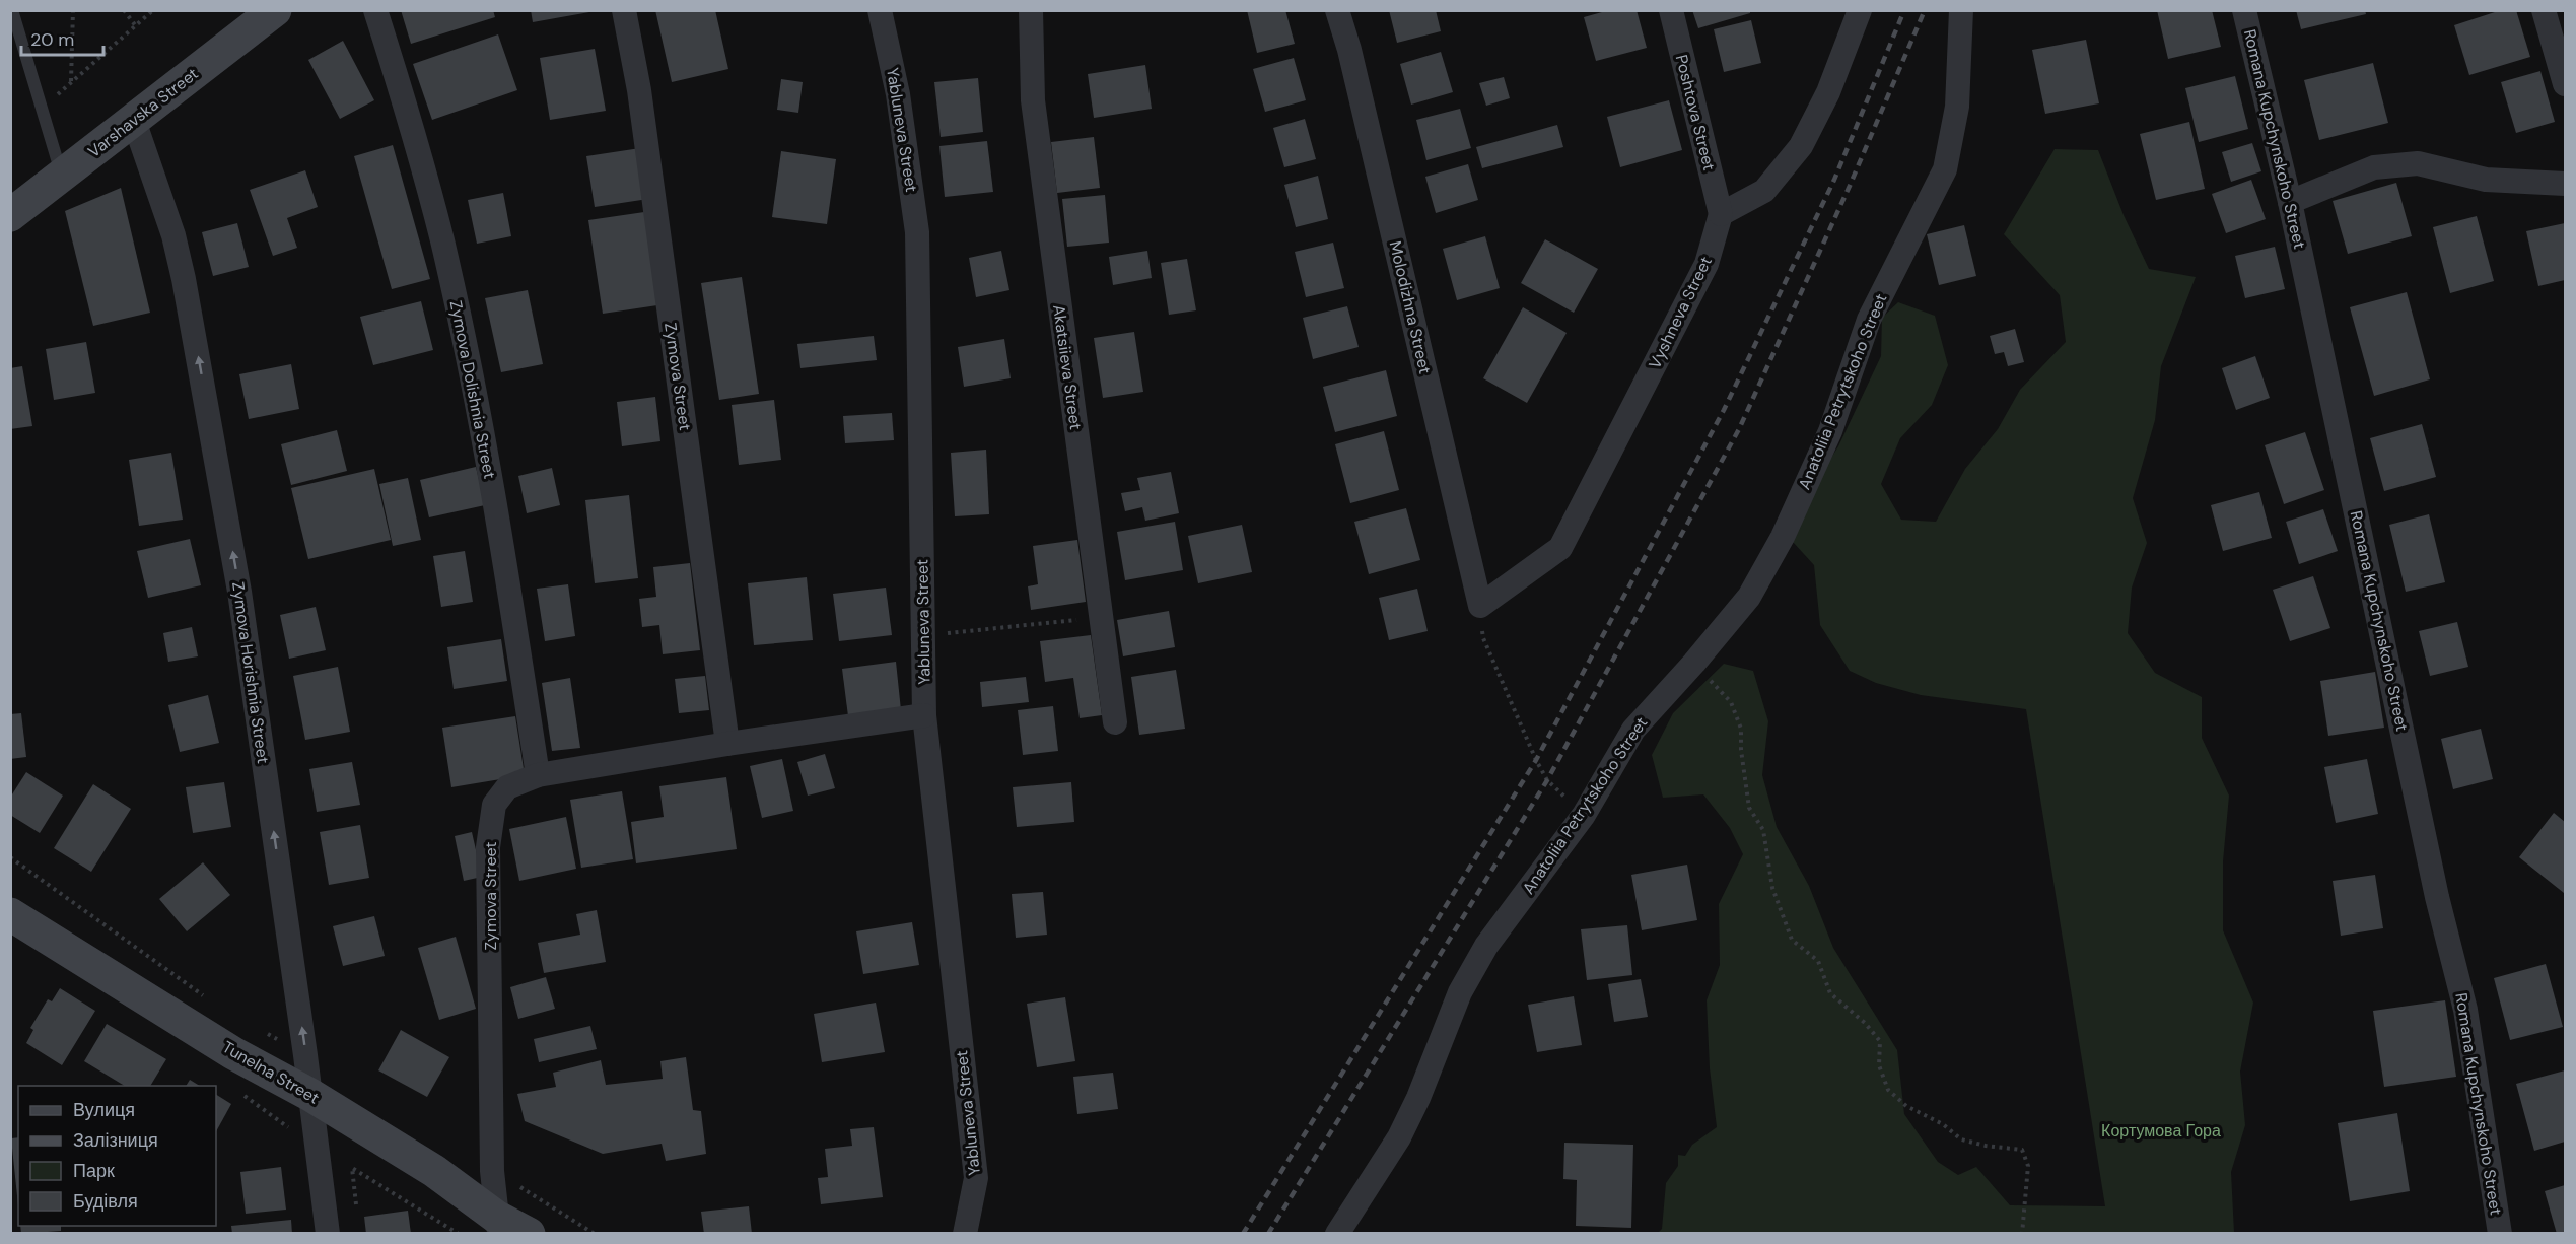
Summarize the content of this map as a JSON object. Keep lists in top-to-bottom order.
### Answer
{
  "streets": {
    "main road": ["Varshavska Street", "Tunelna Street"],
    "street": [
      "Poshtova Street",
      "Yabluneva Street",
      "Romana Kupchynskoho Street",
      "Molodizhna Street",
      "Vyshneva Street",
      "Akatsiieva Street",
      "Zymova Street",
      "Zymova Dolishnia Street",
      "Anatoliia Petrytskoho Street",
      "Zymova Horishnia Street"
    ]
  },
  "crossings": [
    ["Varshavska Street", "Zymova Horishnia Street"],
    ["Poshtova Street", "Vyshneva Street"],
    ["Yabluneva Street", "Zymova Street"],
    ["Molodizhna Street", "Vyshneva Street"],
    ["Zymova Street", "Zymova Dolishnia Street"],
    ["Zymova Street", "Tunelna Street"],
    ["Zymova Horishnia Street", "Tunelna Street"]
  ],
  "one_way": ["Zymova Horishnia Street"],
  "parks": ["Кортумова Гора"],
  "legend": [
    "Вулиця",
    "Залізниця",
    "Парк",
    "Будівля"
  ],
  "scale_bar": "20 m"
}
